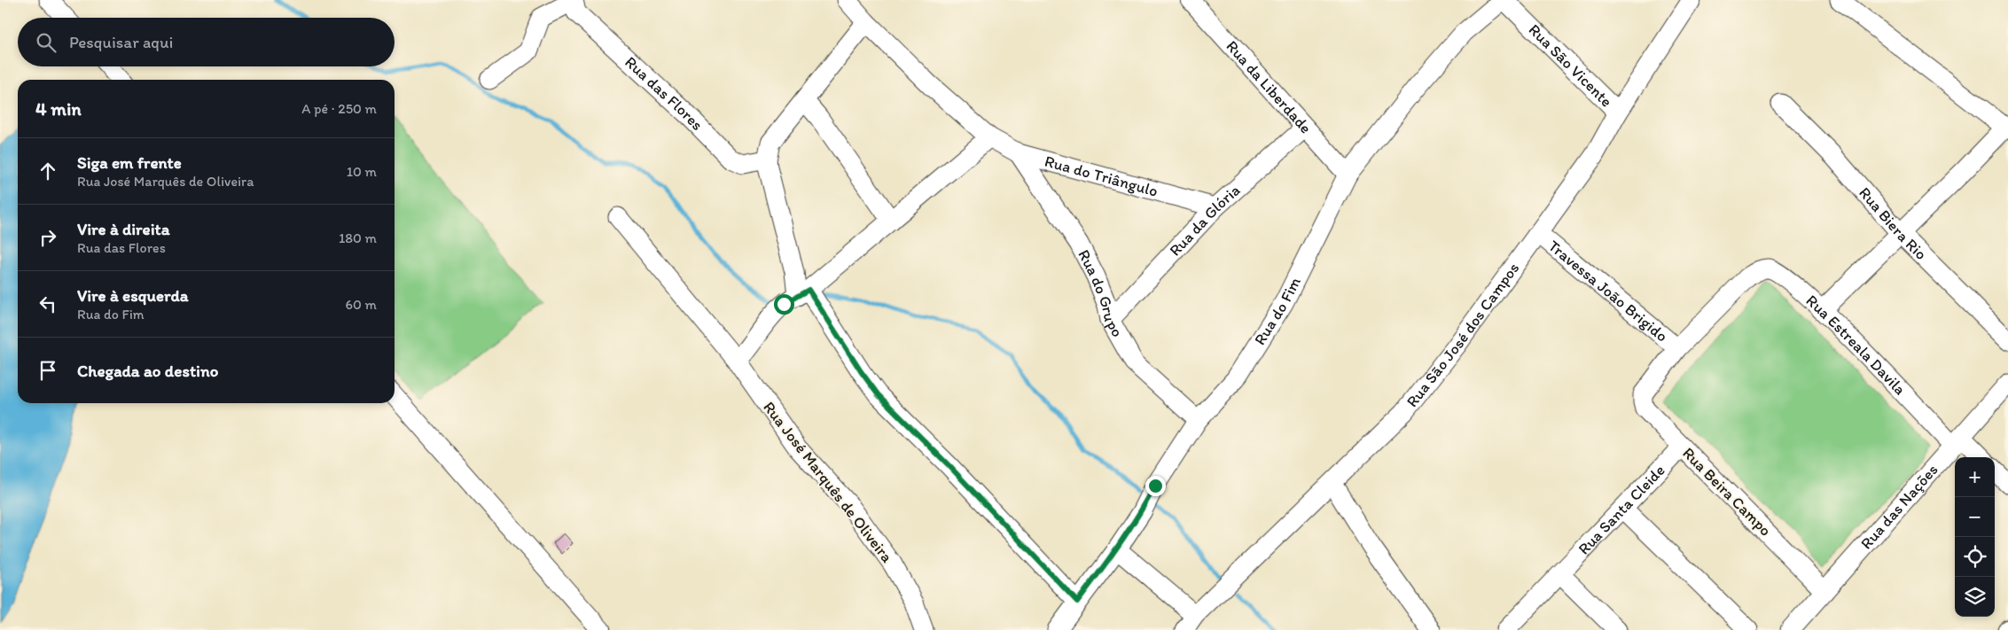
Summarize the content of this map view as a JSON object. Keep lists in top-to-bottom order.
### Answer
{
  "streets": {
    "street": [
      "Rua São Vicente",
      "Rua da Liberdade",
      "Rua das Flores",
      "Rua do Triângulo",
      "Rua da Glória",
      "Rua Biera Rio",
      "Travessa João Brigido",
      "Rua do Grupo",
      "Rua do Fim",
      "Rua São José dos Campos",
      "Rua Estreala Davila",
      "Rua José Marquês de Oliveira",
      "Rua Beira Campo",
      "Rua das Nações",
      "Rua Santa Cleide"
    ]
  },
  "crossings": [
    ["Rua São Vicente", "Rua do Fim"],
    ["Rua São Vicente", "Rua São José dos Campos"],
    ["Rua da Liberdade", "Rua da Glória"],
    ["Rua da Liberdade", "Rua do Fim"],
    ["Rua do Triângulo", "Rua da Glória"],
    ["Rua do Triângulo", "Rua do Grupo"],
    ["Rua da Glória", "Rua do Grupo"],
    ["Travessa João Brigido", "Rua São José dos Campos"],
    ["Travessa João Brigido", "Rua Estreala Davila"],
    ["Travessa João Brigido", "Rua Beira Campo"],
    ["Rua do Grupo", "Rua do Fim"],
    ["Rua Estreala Davila", "Rua Beira Campo"],
    ["Rua Estreala Davila", "Rua das Nações"],
    ["Rua Beira Campo", "Rua das Nações"],
    ["Rua Beira Campo", "Rua Santa Cleide"]
  ],
  "page": {
    "search": "Pesquisar aqui",
    "heading": ["4 min", "A pé · 250 m"],
    "list": [
      ["Siga em frente", "Rua José Marquês de Oliveira", "10 m"],
      ["Vire à direita", "Rua das Flores", "180 m"],
      ["Vire à esquerda", "Rua do Fim", "60 m"],
      "Chegada ao destino"
    ],
    "map_buttons": ["+", "−"]
  }
}
